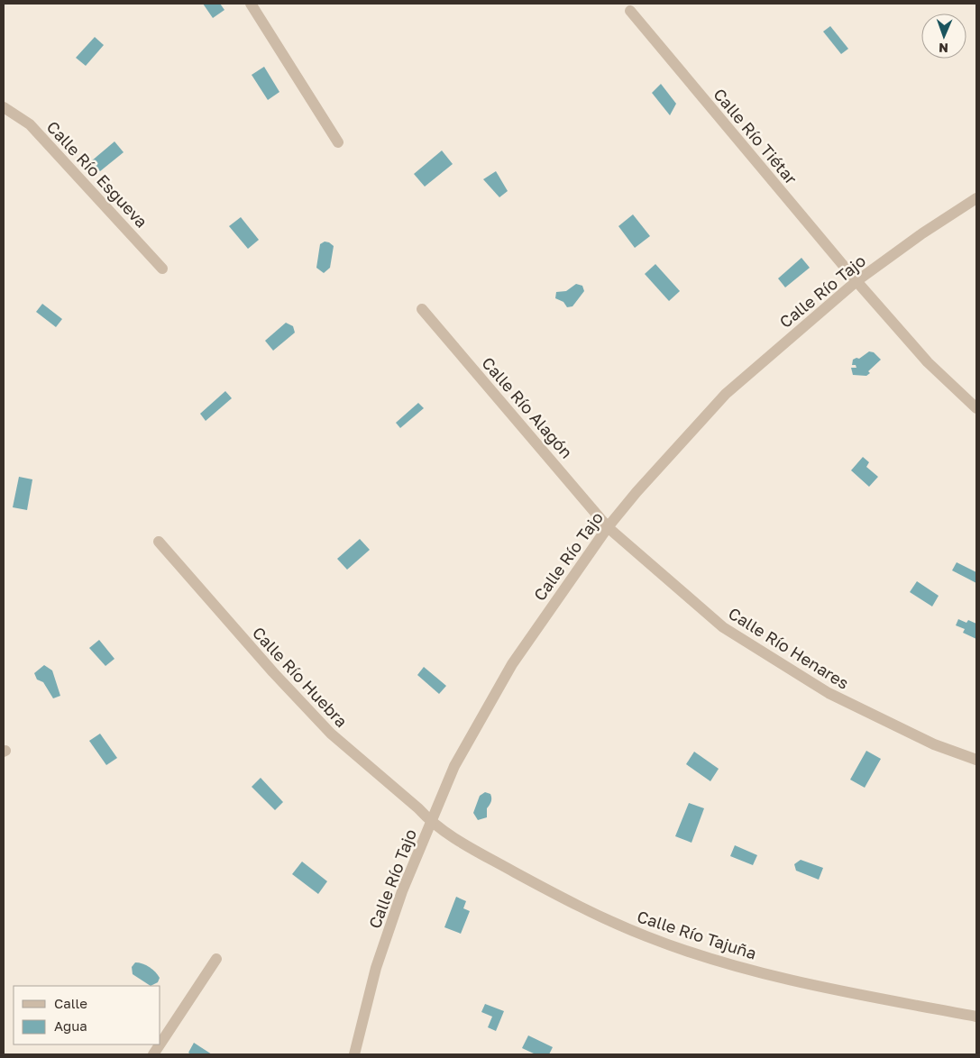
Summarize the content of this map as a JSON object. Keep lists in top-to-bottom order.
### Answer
{
  "streets": {
    "street": [
      "Calle Río Tiétar",
      "Calle Río Esgueva",
      "Calle Río Tajo",
      "Calle Río Alagón",
      "Calle Río Henares",
      "Calle Río Huebra",
      "Calle Río Tajuña"
    ]
  },
  "crossings": [
    ["Calle Río Tiétar", "Calle Río Tajo"],
    ["Calle Río Tajo", "Calle Río Alagón"],
    ["Calle Río Tajo", "Calle Río Henares"],
    ["Calle Río Tajo", "Calle Río Huebra"],
    ["Calle Río Tajo", "Calle Río Tajuña"],
    ["Calle Río Alagón", "Calle Río Henares"],
    ["Calle Río Huebra", "Calle Río Tajuña"]
  ],
  "legend": ["Calle", "Agua"],
  "north": "bottom"
}
